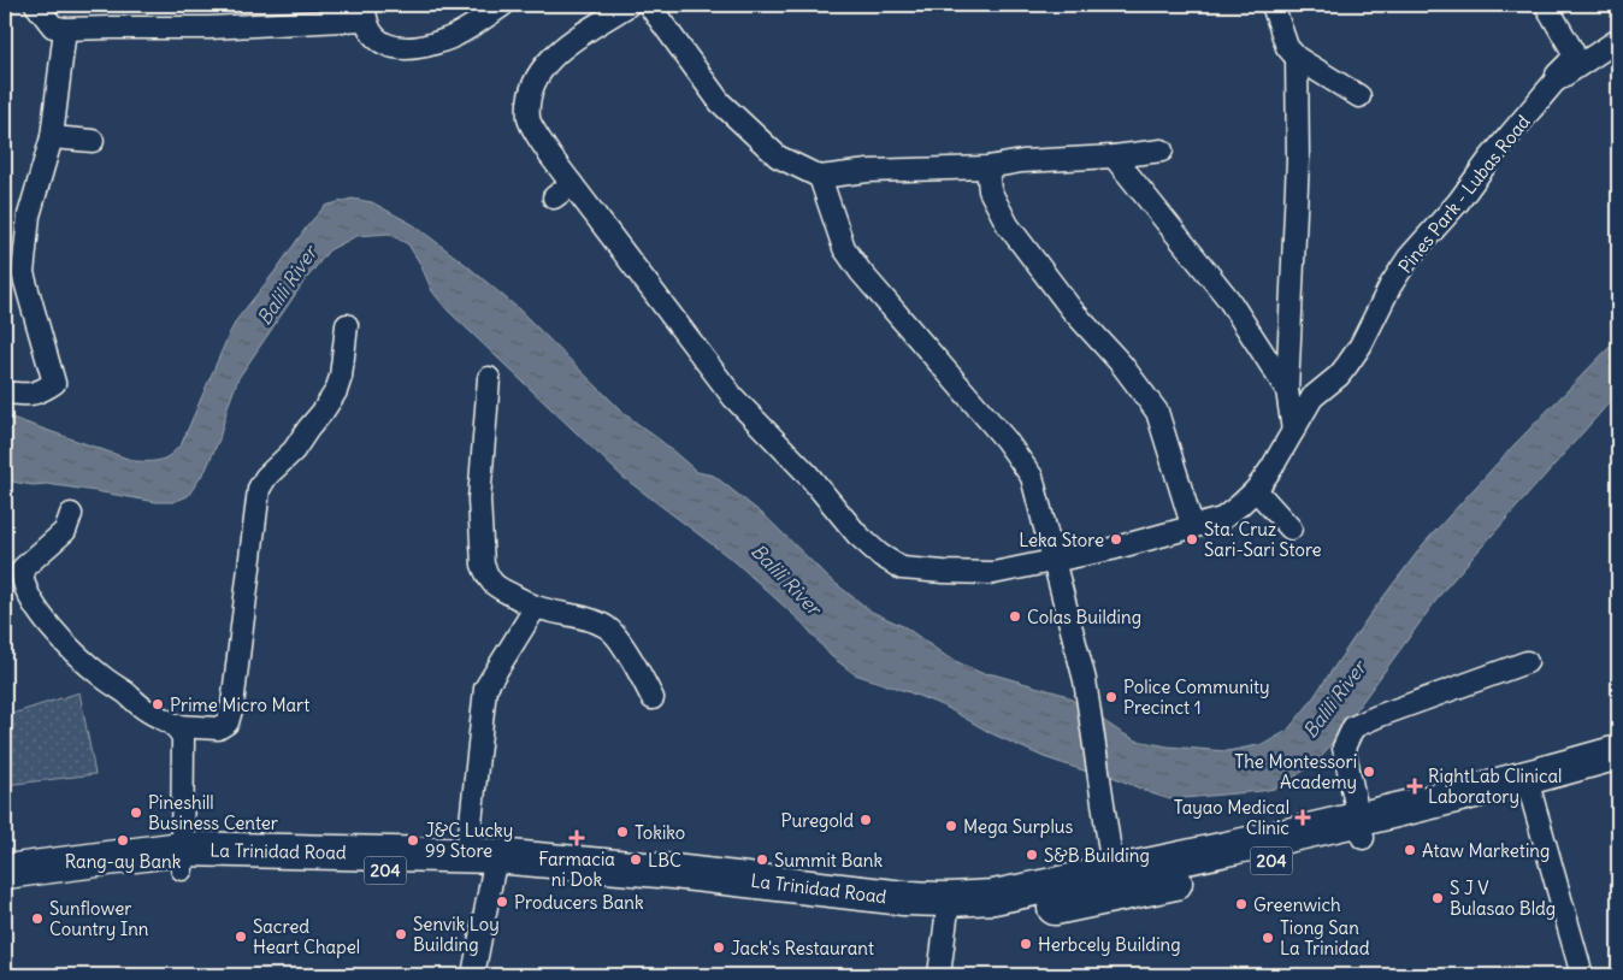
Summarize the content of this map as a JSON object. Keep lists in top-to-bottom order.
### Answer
{
  "streets": {
    "highway": ["La Trinidad Road", "204"],
    "street": ["Pines Park - Lubas Road"]
  },
  "water": ["Balili River"],
  "places": {
    "other": [
      "Leka Store",
      "Sta. Cruz Sari-Sari Store",
      "Colas Building",
      "Police Community Precinct 1",
      "Prime Micro Mart",
      "The Montessori Academy",
      "Pineshill Business Center",
      "Puregold",
      "Mega Surplus",
      "Tokiko",
      "Rang-ay Bank",
      "J&C Lucky 99 Store",
      "Ataw Marketing",
      "S&B Building",
      "LBC",
      "Summit Bank",
      "S J V Bulasao Bldg",
      "Producers Bank",
      "Greenwich",
      "Sunflower Country Inn",
      "Senvik Loy Building",
      "Sacred Heart Chapel",
      "Tiong San La Trinidad",
      "Herbcely Building",
      "Jack's Restaurant"
    ],
    "health": ["RightLab Clinical Laboratory", "Tayao Medical Clinic", "Farmacia ni Dok"]
  }
}
